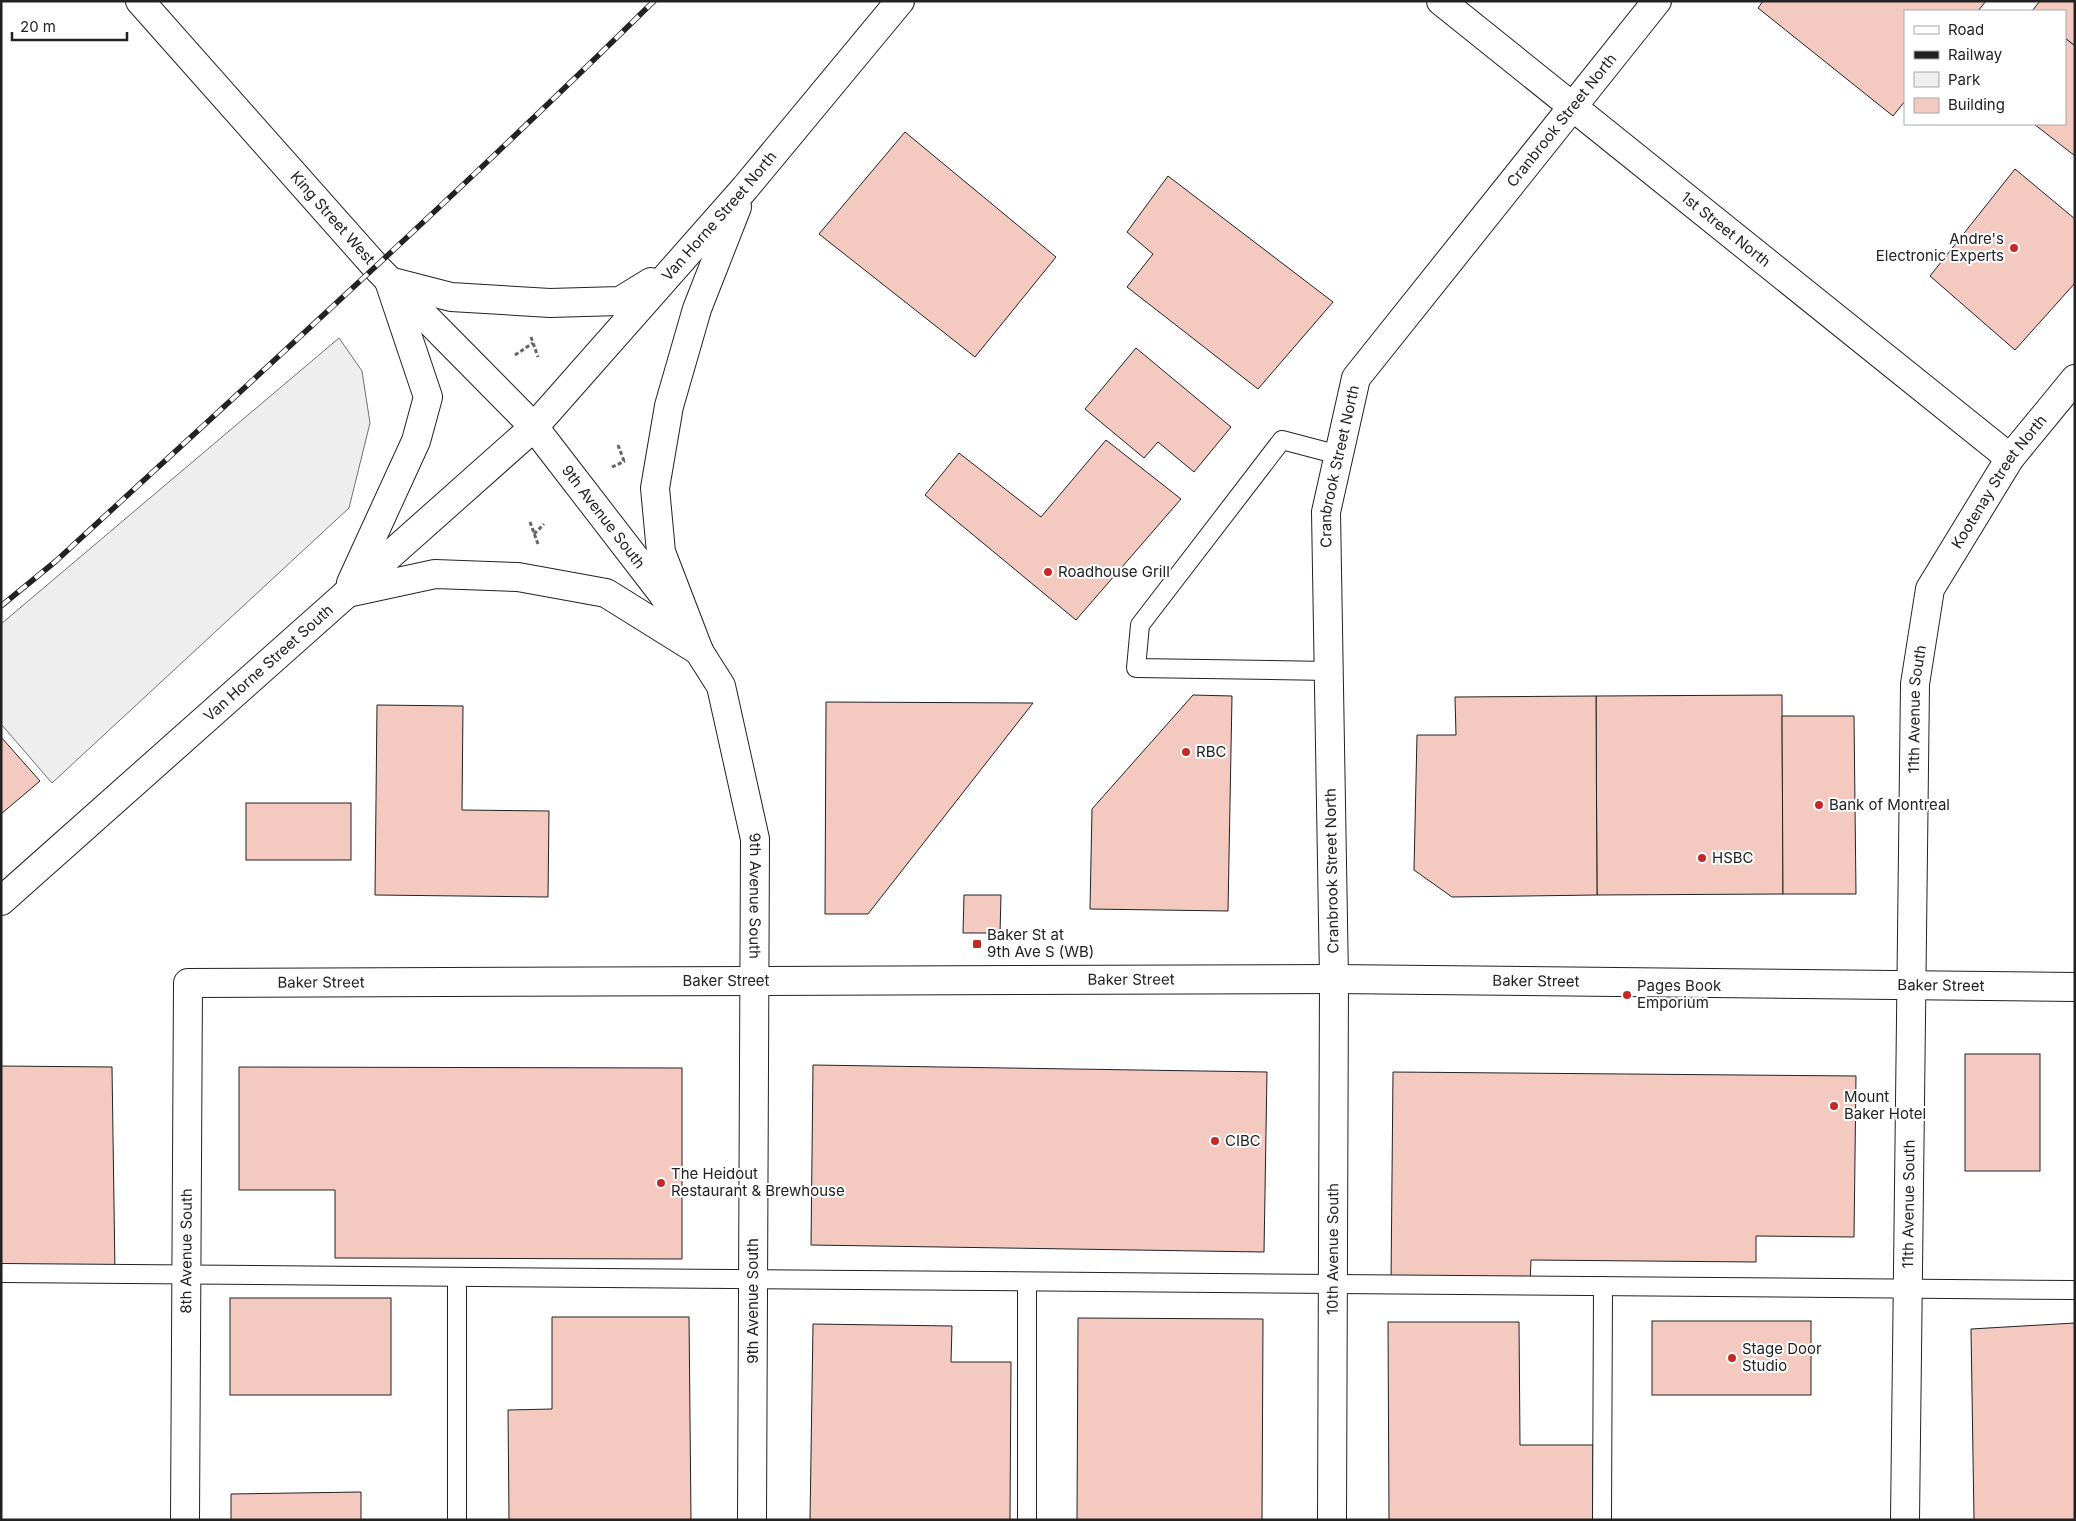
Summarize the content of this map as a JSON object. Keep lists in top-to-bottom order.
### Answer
{
  "streets": {
    "main road": [
      "Cranbrook Street North",
      "Van Horne Street North",
      "King Street West",
      "1st Street North",
      "Kootenay Street North",
      "9th Avenue South",
      "Van Horne Street South",
      "11th Avenue South",
      "Baker Street",
      "10th Avenue South",
      "8th Avenue South"
    ]
  },
  "crossings": [
    ["Cranbrook Street North", "1st Street North"],
    ["Cranbrook Street North", "Baker Street"],
    ["Cranbrook Street North", "10th Avenue South"],
    ["Van Horne Street North", "King Street West"],
    ["Van Horne Street North", "9th Avenue South"],
    ["Van Horne Street North", "Van Horne Street South"],
    ["King Street West", "9th Avenue South"],
    ["King Street West", "Van Horne Street South"],
    ["1st Street North", "Kootenay Street North"],
    ["Kootenay Street North", "11th Avenue South"],
    ["9th Avenue South", "Van Horne Street South"],
    ["9th Avenue South", "Baker Street"],
    ["11th Avenue South", "Baker Street"],
    ["Baker Street", "10th Avenue South"],
    ["Baker Street", "8th Avenue South"]
  ],
  "places": {
    "other": [
      "Andre's Electronic Experts",
      "Roadhouse Grill",
      "RBC",
      "Bank of Montreal",
      "HSBC",
      "Pages Book Emporium",
      "Mount Baker Hotel",
      "CIBC",
      "The Heidout Restaurant & Brewhouse",
      "Stage Door Studio"
    ],
    "transit": ["Baker St at 9th Ave S (WB)"]
  },
  "legend": [
    "Road",
    "Railway",
    "Park",
    "Building"
  ],
  "scale_bar": "20 m"
}
